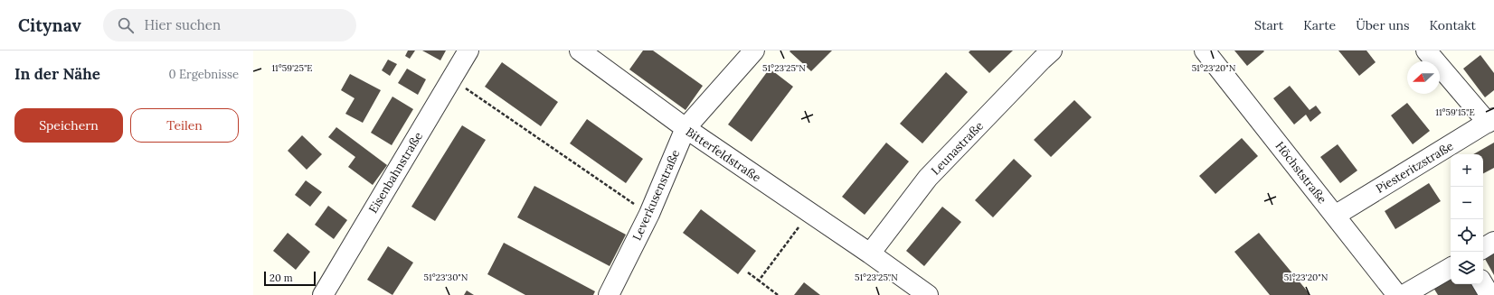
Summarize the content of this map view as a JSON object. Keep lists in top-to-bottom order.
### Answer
{
  "streets": {
    "street": [
      "Leunastraße",
      "Bitterfeldstraße",
      "Piesteritzstraße",
      "Eisenbahnstraße",
      "Höchststraße",
      "Leverkusenstraße"
    ]
  },
  "crossings": [
    ["Leunastraße", "Bitterfeldstraße"],
    ["Bitterfeldstraße", "Leverkusenstraße"],
    ["Piesteritzstraße", "Höchststraße"]
  ],
  "scale_bar": "20 m",
  "north": "left",
  "page": {
    "header": "Citynav",
    "search": "Hier suchen",
    "nav": [
      "Start",
      "Karte",
      "Über uns",
      "Kontakt"
    ],
    "heading": ["In der Nähe", "0 Ergebnisse"],
    "buttons": ["Speichern", "Teilen"],
    "map_buttons": ["+", "−"],
    "scale": "20 m"
  },
  "coordinates": [
    "51°23'25\"N",
    "51°23'20\"N",
    "11°59'25\"E",
    "11°59'15\"E",
    "51°23'30\"N"
  ]
}
